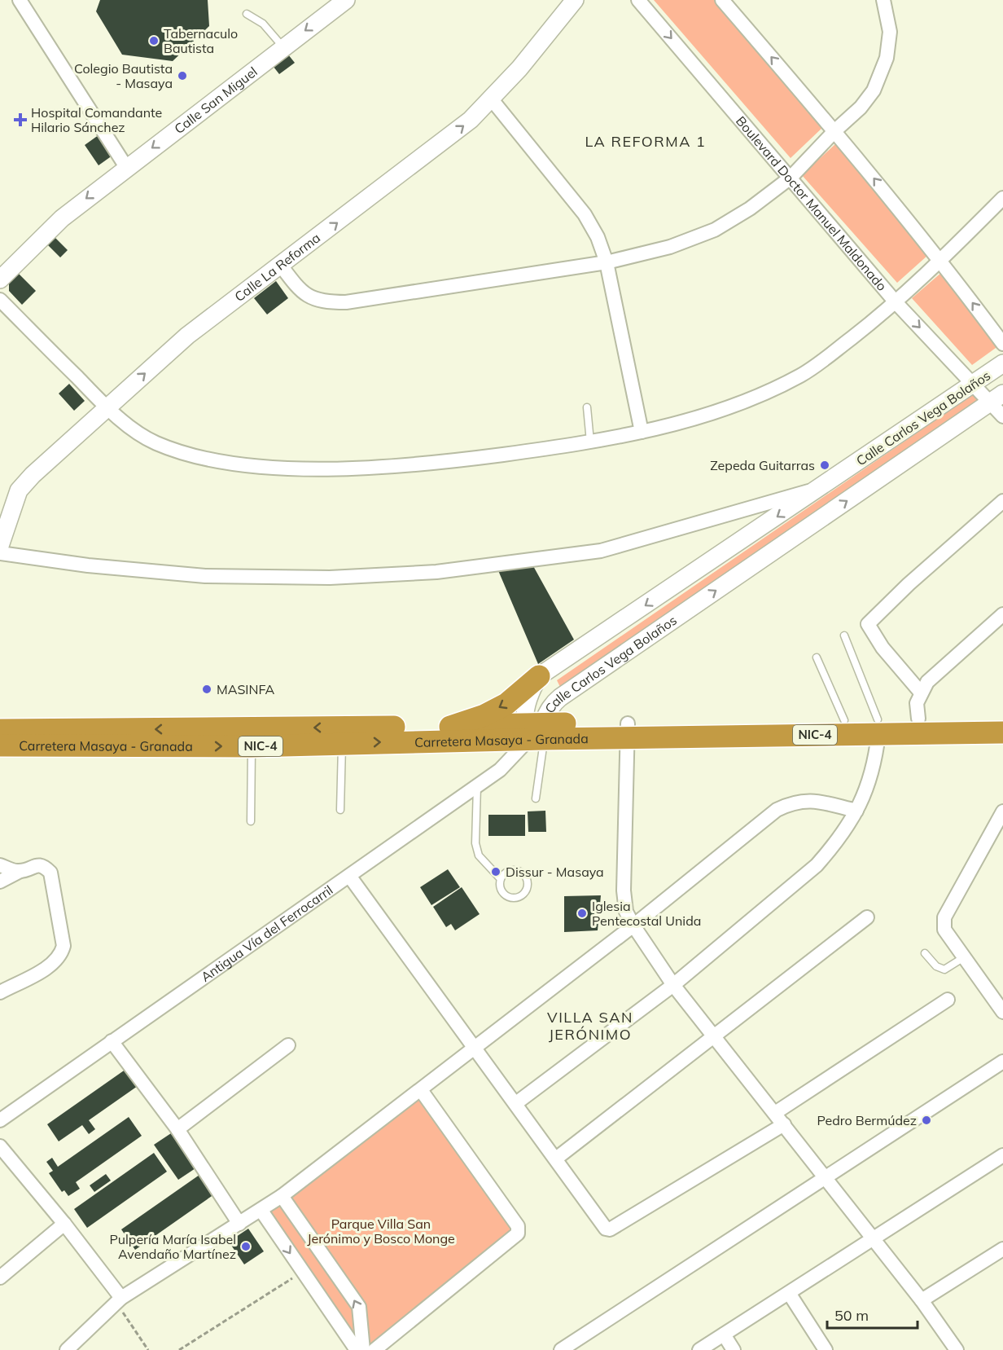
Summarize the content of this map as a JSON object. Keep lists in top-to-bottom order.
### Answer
{
  "streets": {
    "highway": ["NIC-4", "Carretera Masaya - Granada"],
    "street": [
      "Calle San Miguel",
      "Boulevard Doctor Manuel Maldonado",
      "Calle La Reforma",
      "Calle Carlos Vega Bolaños",
      "Antigua Vía del Ferrocarril"
    ]
  },
  "crossings": [
    ["Boulevard Doctor Manuel Maldonado", "Calle Carlos Vega Bolaños"],
    ["Calle Carlos Vega Bolaños", "Carretera Masaya - Granada"],
    ["Calle Carlos Vega Bolaños", "Antigua Vía del Ferrocarril"],
    ["Carretera Masaya - Granada", "Antigua Vía del Ferrocarril"]
  ],
  "one_way": ["Calle San Miguel", "Calle La Reforma"],
  "districts": ["LA REFORMA 1", "VILLA SAN JERÓNIMO"],
  "parks": ["Parque Villa San Jerónimo y Bosco Monge"],
  "places": {
    "other": [
      "Tabernaculo Bautista",
      "Colegio Bautista - Masaya",
      "Zepeda Guitarras",
      "MASINFA",
      "Dissur - Masaya",
      "Iglesia Pentecostal Unida",
      "Pedro Bermúdez",
      "Pulpería María Isabel Avendaño Martínez"
    ],
    "health": ["Hospital Comandante Hilario Sánchez"]
  },
  "scale_bar": "50 m"
}
